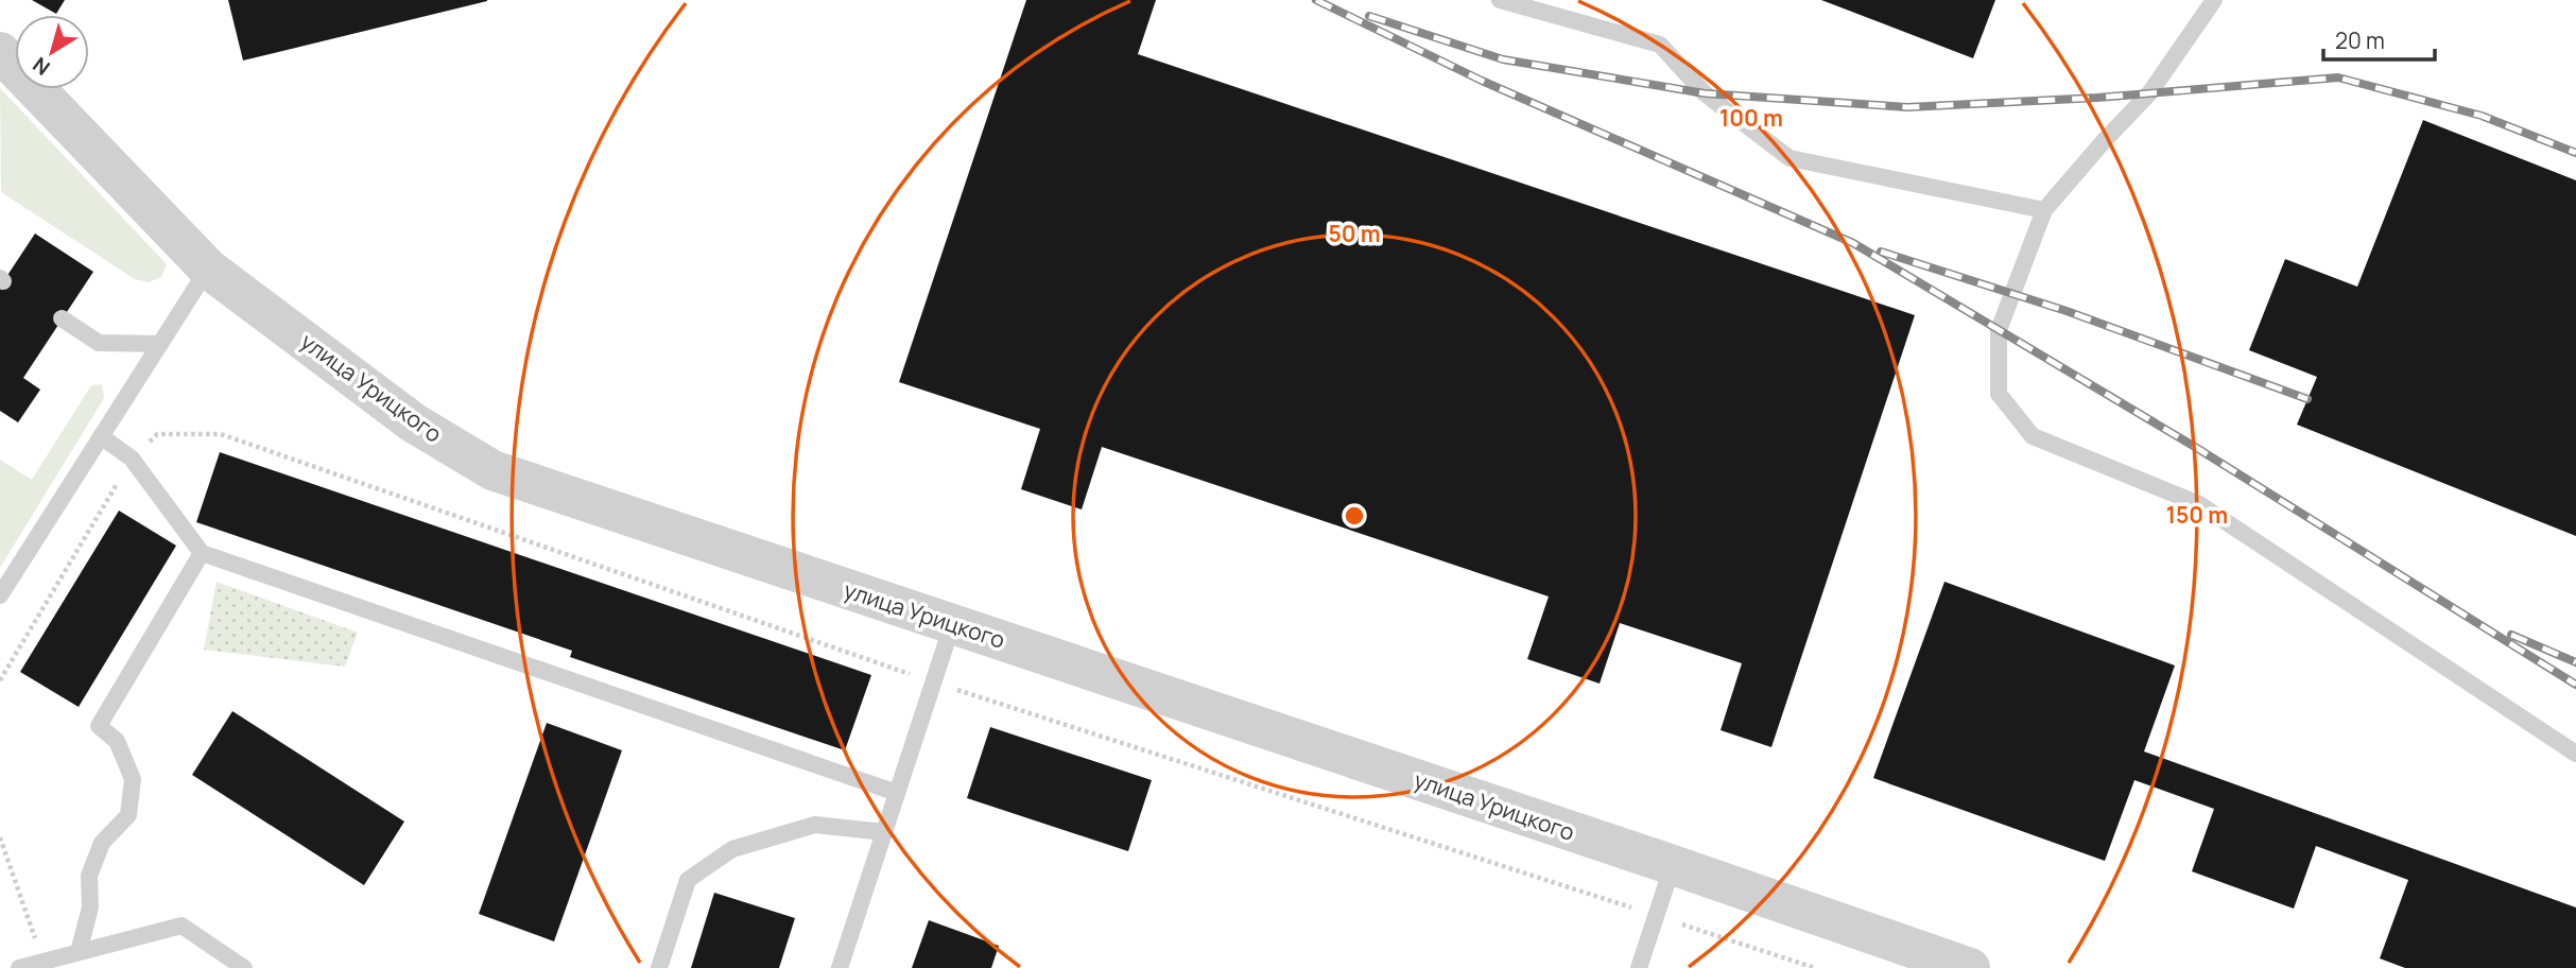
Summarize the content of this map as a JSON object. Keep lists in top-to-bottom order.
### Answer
{
  "streets": {
    "street": ["улица Урицкого"]
  },
  "scale_bar": "20 m",
  "north": "bottom left",
  "rings": ["100 m", "50 m", "150 m"]
}
